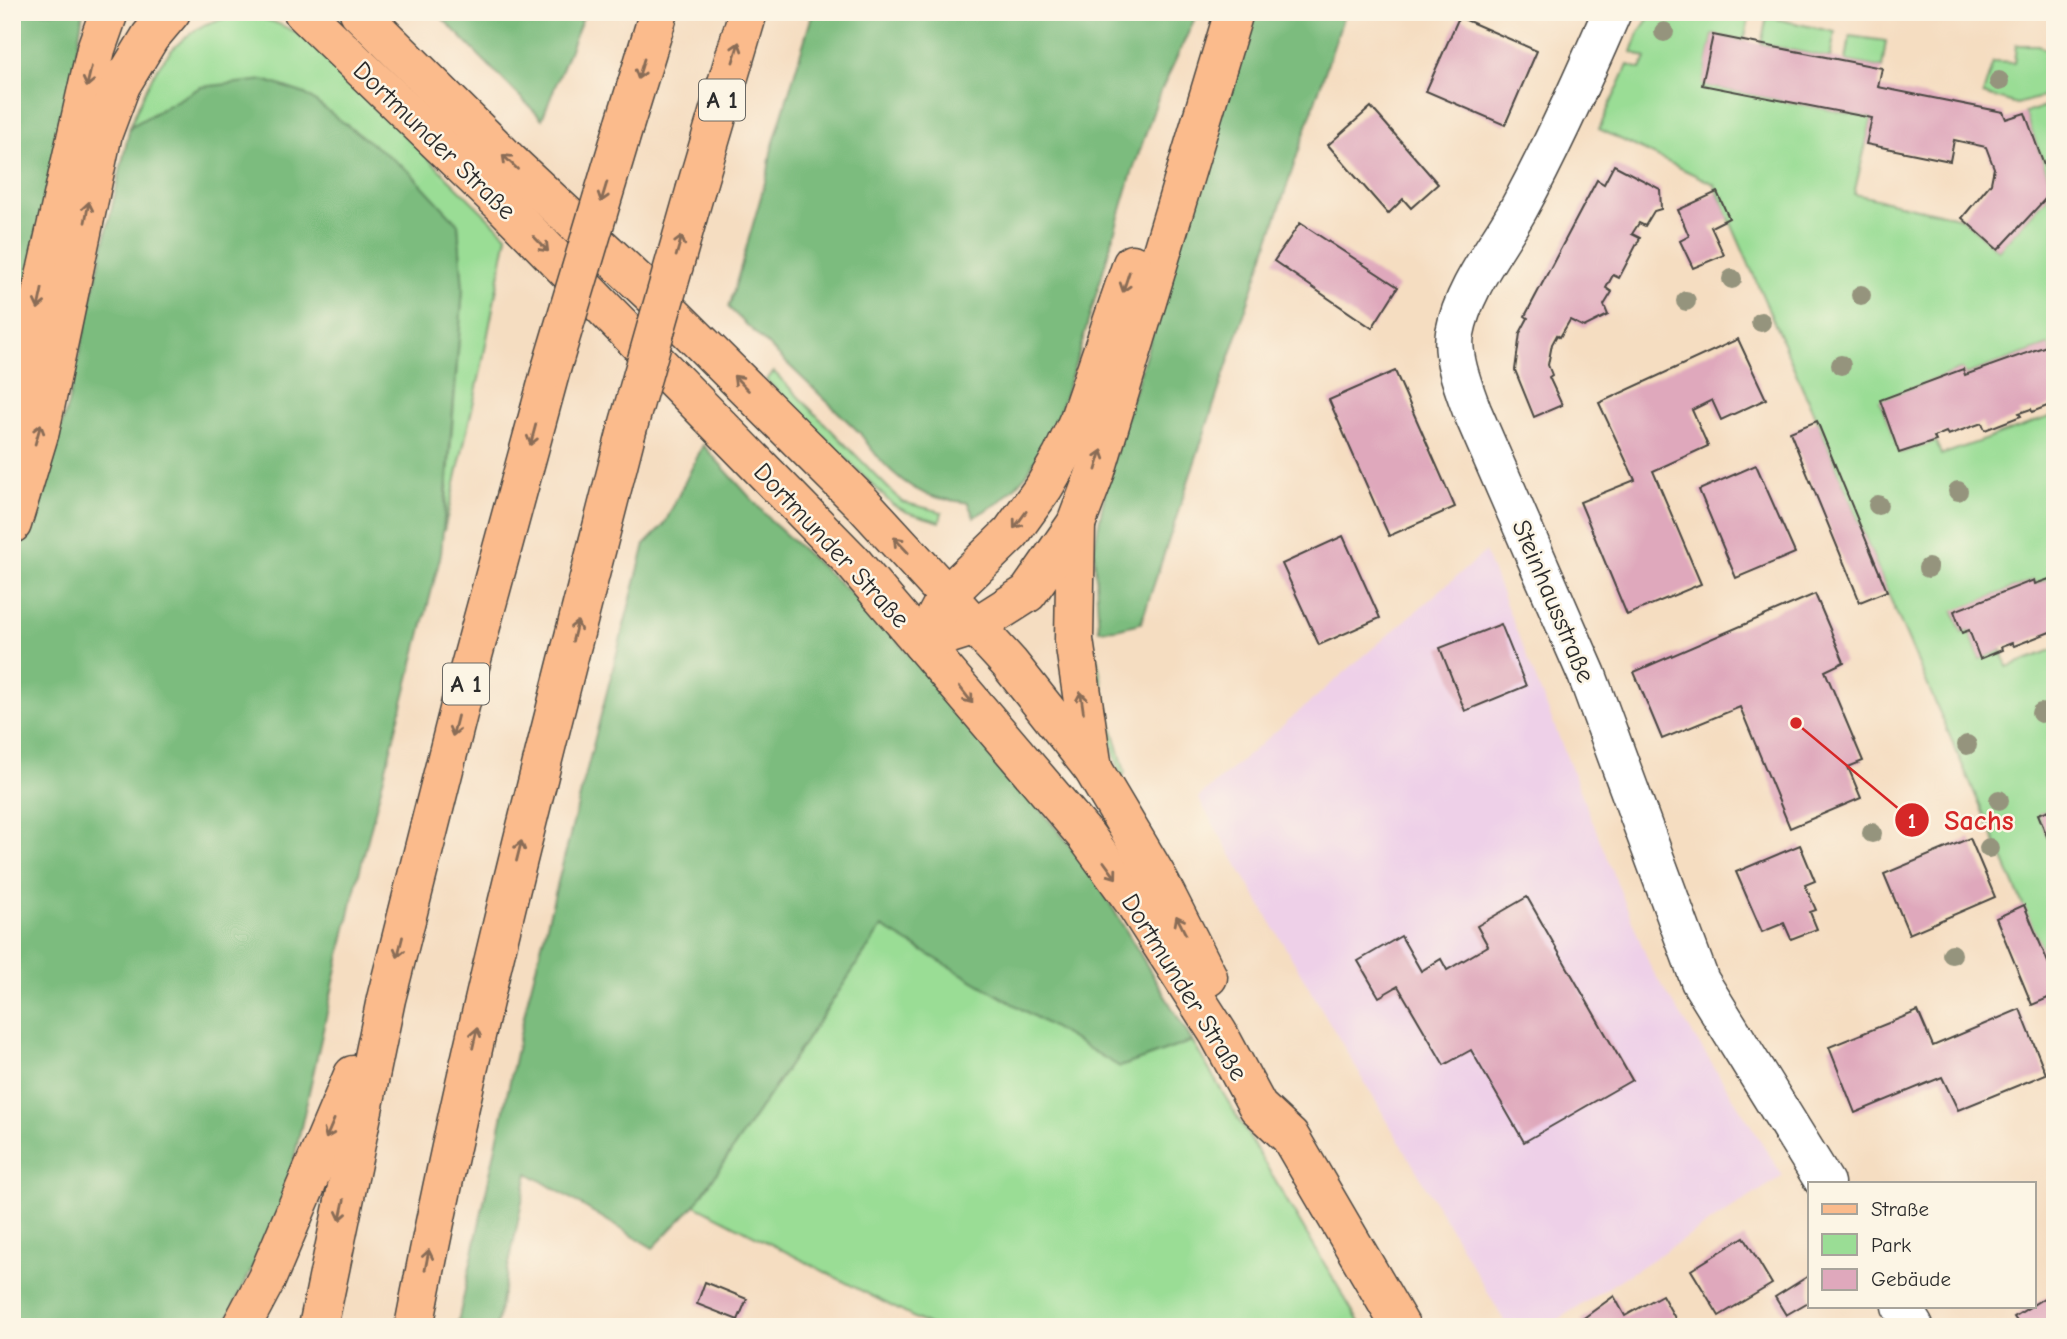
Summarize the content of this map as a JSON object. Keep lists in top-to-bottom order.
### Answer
{
  "streets": {
    "main road": ["A 1", "Dortmunder Straße"],
    "street": ["Steinhausstraße"]
  },
  "places": ["Sachs"],
  "legend": ["Straße", "Park", "Gebäude"]
}
